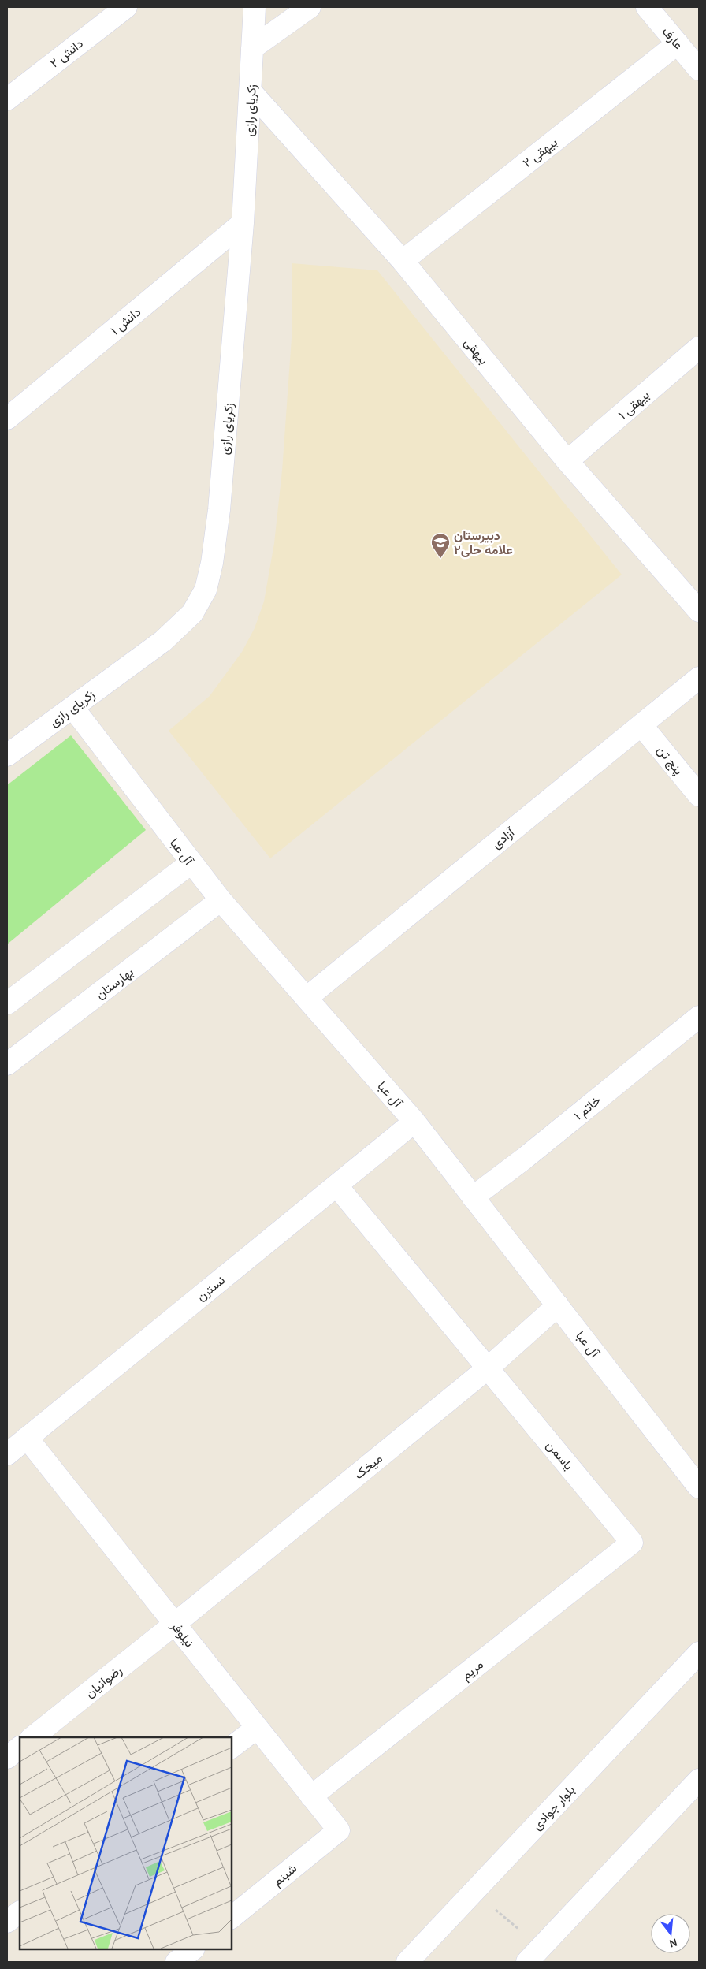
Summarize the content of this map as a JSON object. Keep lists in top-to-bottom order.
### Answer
{
  "streets": {
    "street": [
      "عارف",
      "دانش ۲",
      "زکریای رازی",
      "بیهقی ۲",
      "دانش ۱",
      "بیهقی",
      "بیهقی ۱",
      "پنج تن",
      "آزادی",
      "آل عبا",
      "بهارستان",
      "خاتم ۱",
      "نسترن",
      "یاسمن",
      "میخک",
      "نیلوفر",
      "مریم",
      "رضوانیان",
      "بلوار جوادی",
      "شبنم"
    ]
  },
  "crossings": [
    ["عارف", "بیهقی ۲"],
    ["زکریای رازی", "دانش ۱"],
    ["زکریای رازی", "بیهقی"],
    ["زکریای رازی", "آل عبا"],
    ["بیهقی ۲", "بیهقی"],
    ["بیهقی", "بیهقی ۱"],
    ["پنج تن", "آزادی"],
    ["آزادی", "آل عبا"],
    ["آل عبا", "بهارستان"],
    ["آل عبا", "خاتم ۱"],
    ["آل عبا", "نسترن"],
    ["آل عبا", "میخک"],
    ["نسترن", "یاسمن"],
    ["نسترن", "نیلوفر"],
    ["یاسمن", "میخک"],
    ["یاسمن", "مریم"],
    ["میخک", "نیلوفر"],
    ["میخک", "رضوانیان"],
    ["نیلوفر", "مریم"],
    ["نیلوفر", "رضوانیان"],
    ["نیلوفر", "شبنم"]
  ],
  "places": {
    "school or university": ["دبیرستان علامه حلی۲"]
  },
  "north": "bottom"
}
